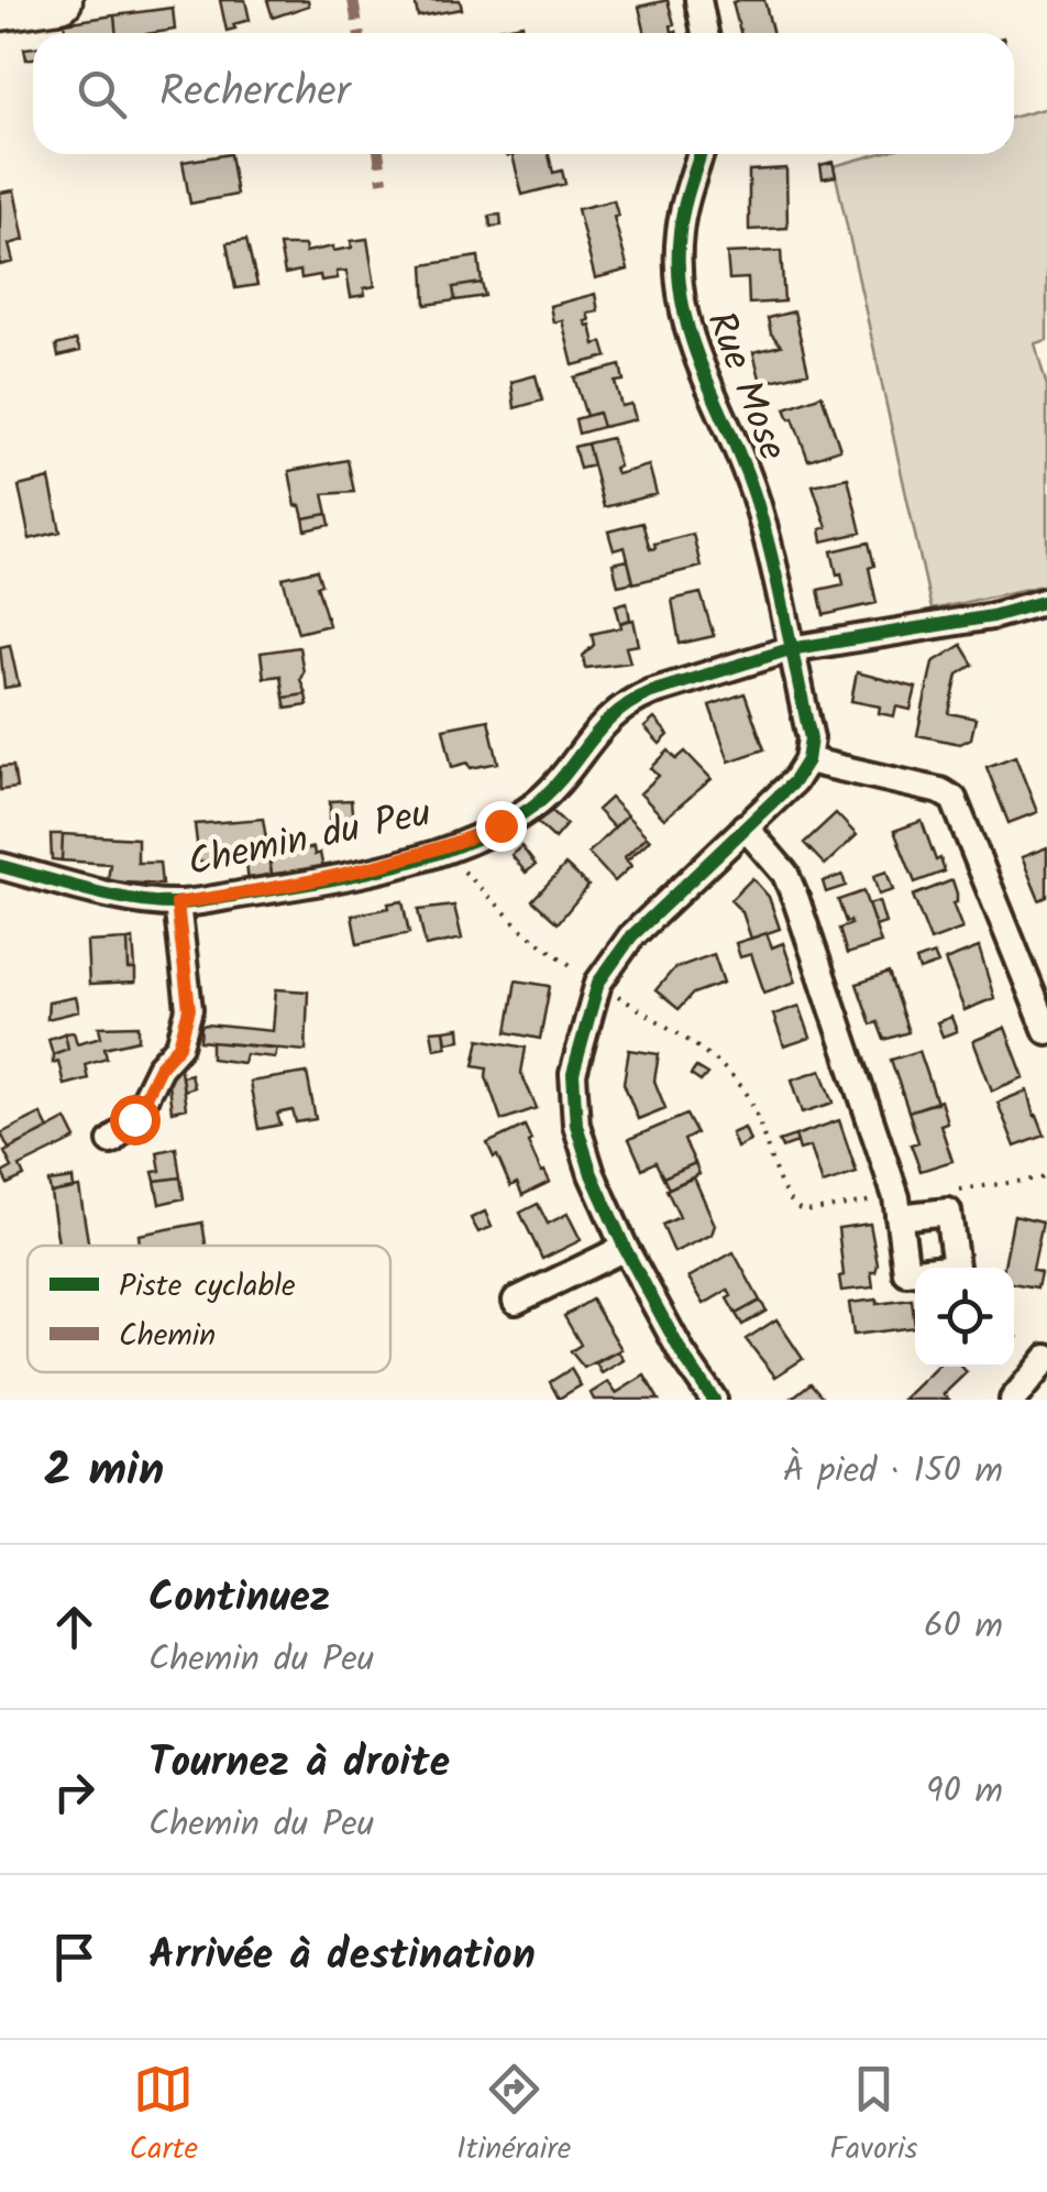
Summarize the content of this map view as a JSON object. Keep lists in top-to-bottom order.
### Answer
{
  "streets": {
    "street": ["Rue Mose", "Chemin du Peu"]
  },
  "crossings": [
    ["Rue Mose", "Chemin du Peu"]
  ],
  "legend": ["Piste cyclable", "Chemin"],
  "page": {
    "search": "Rechercher",
    "heading": ["2 min", "À pied · 150 m"],
    "list": [
      ["Continuez", "Chemin du Peu", "60 m"],
      ["Tournez à droite", "Chemin du Peu", "90 m"],
      "Arrivée à destination"
    ],
    "nav": ["Carte", "Itinéraire", "Favoris"]
  }
}
